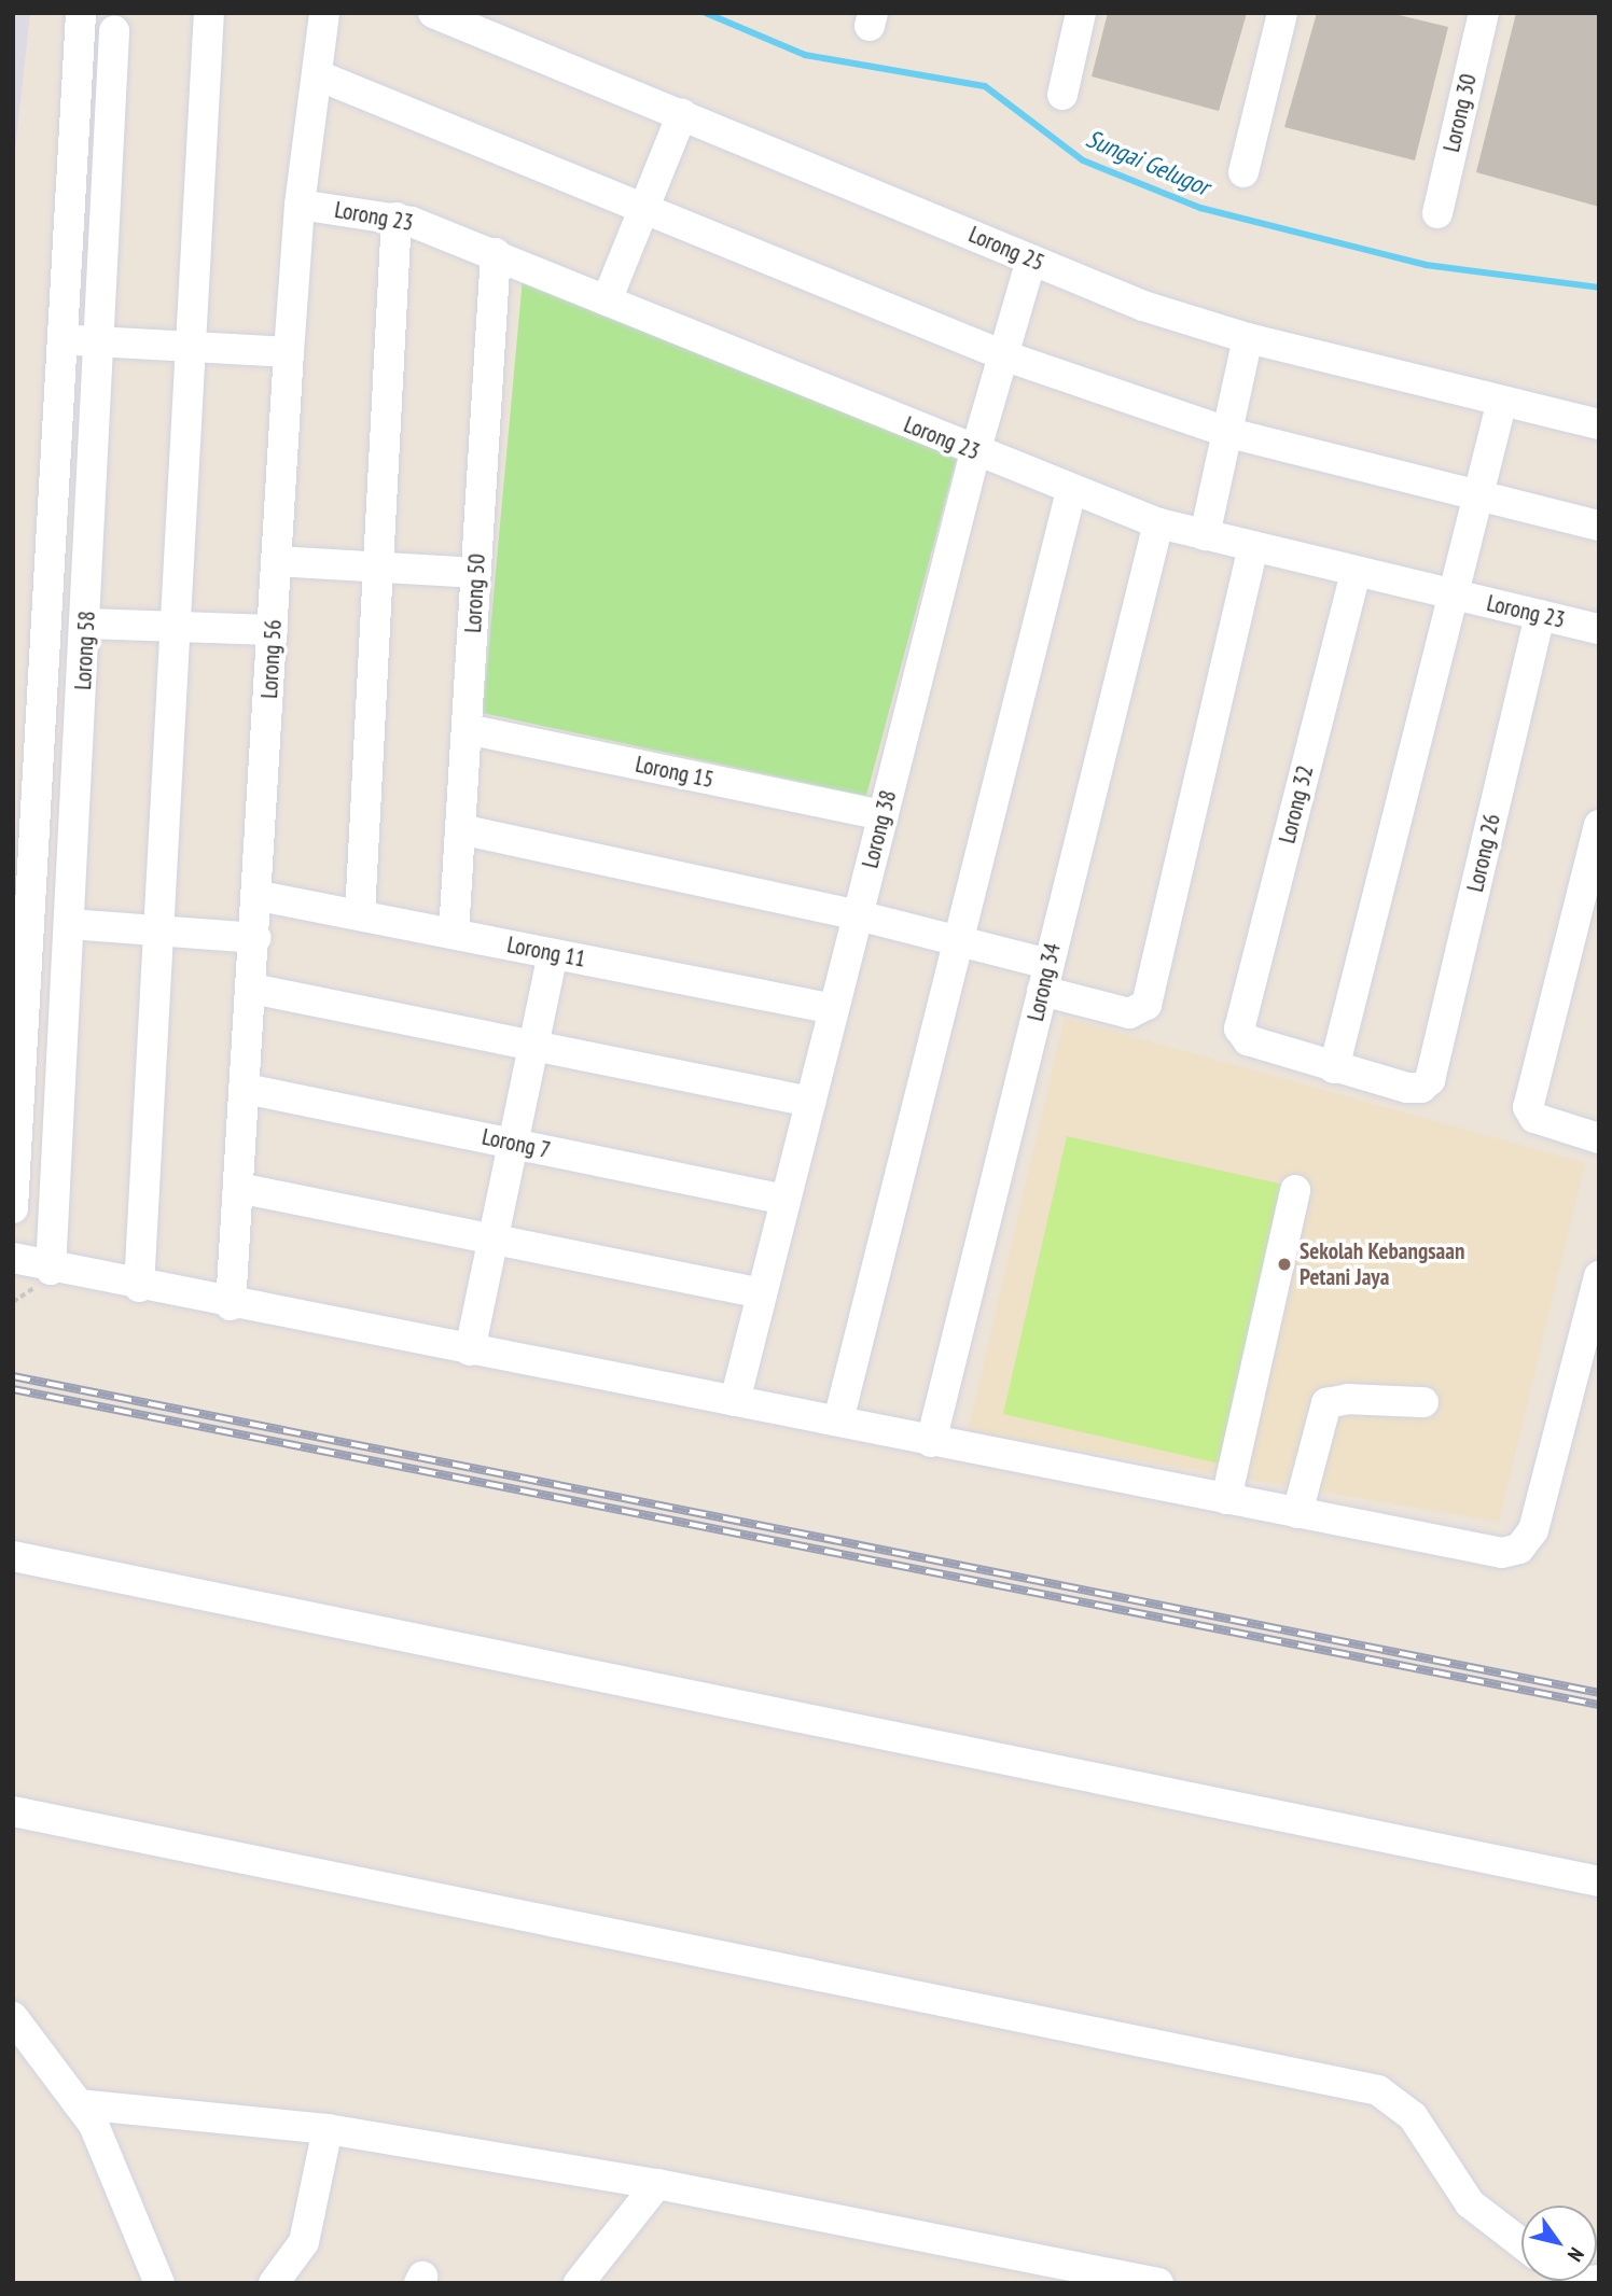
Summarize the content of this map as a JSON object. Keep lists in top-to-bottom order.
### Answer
{
  "streets": {
    "street": [
      "Lorong 30",
      "Lorong 23",
      "Lorong 25",
      "Lorong 50",
      "Lorong 58",
      "Lorong 56",
      "Lorong 15",
      "Lorong 32",
      "Lorong 38",
      "Lorong 26",
      "Lorong 11",
      "Lorong 34",
      "Lorong 7"
    ]
  },
  "crossings": [
    ["Lorong 23", "Lorong 50"],
    ["Lorong 23", "Lorong 56"],
    ["Lorong 23", "Lorong 32"],
    ["Lorong 23", "Lorong 38"],
    ["Lorong 23", "Lorong 26"],
    ["Lorong 23", "Lorong 34"],
    ["Lorong 25", "Lorong 38"],
    ["Lorong 50", "Lorong 15"],
    ["Lorong 50", "Lorong 11"],
    ["Lorong 56", "Lorong 11"],
    ["Lorong 56", "Lorong 7"],
    ["Lorong 15", "Lorong 38"],
    ["Lorong 32", "Lorong 26"],
    ["Lorong 38", "Lorong 11"],
    ["Lorong 38", "Lorong 7"]
  ],
  "water": ["Sungai Gelugor"],
  "places": ["Sekolah Kebangsaan Petani Jaya"],
  "north": "bottom right"
}
